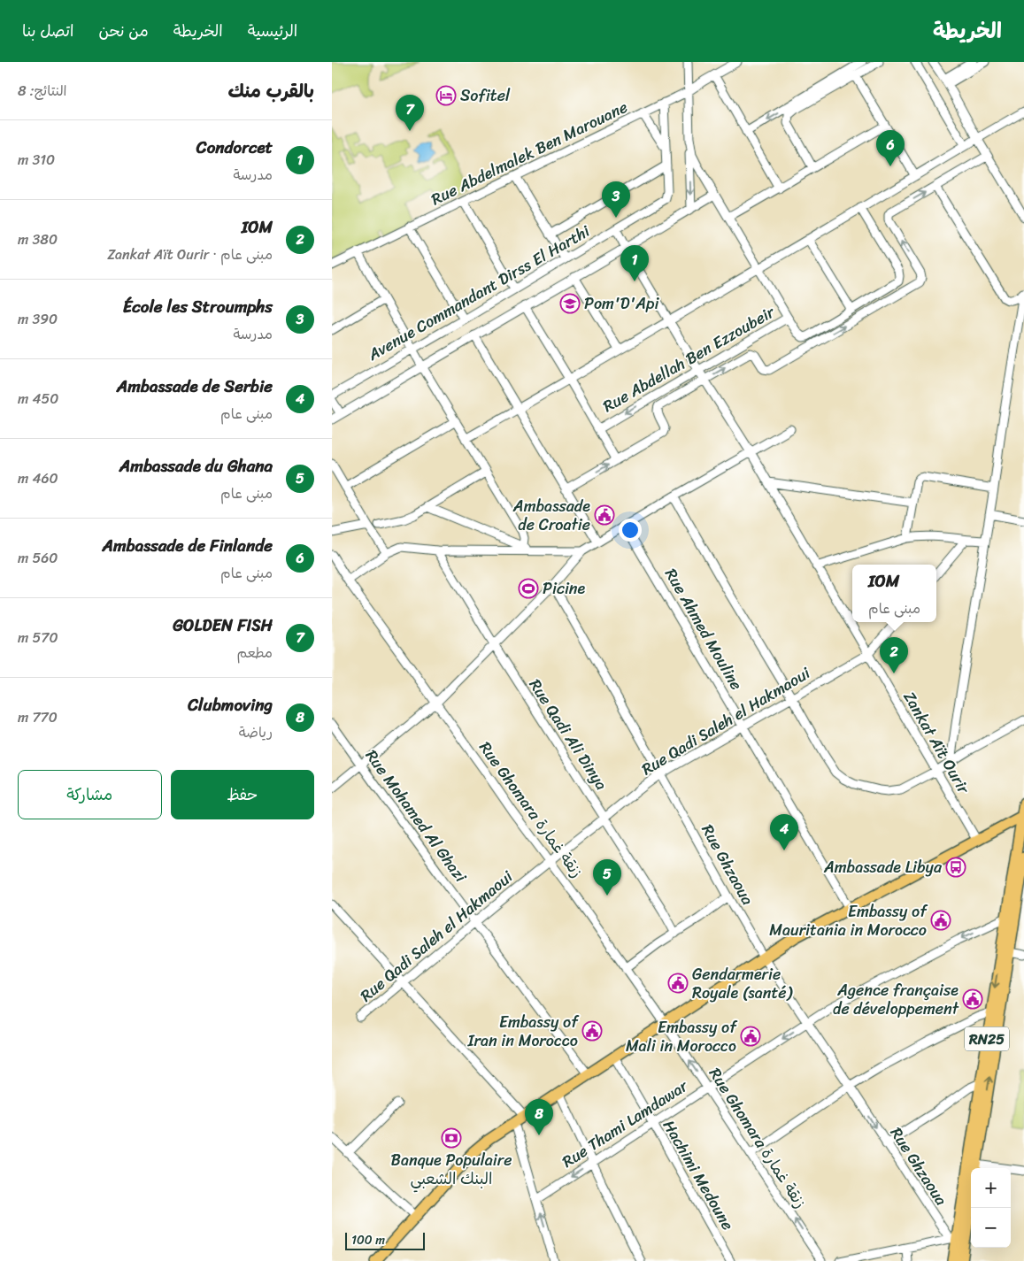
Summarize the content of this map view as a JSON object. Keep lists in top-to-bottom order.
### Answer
{
  "streets": {
    "main road": ["RN25"],
    "street": [
      "Rue Abdelmalek Ben Marouane",
      "Avenue Commandant Dirss El Harthi",
      "Rue Abdellah Ben Ezzoubeir",
      "Rue Ahmed Mouline",
      "Rue Qadi Saleh el Hakmaoui",
      "Rue Qadi Ali Dinya",
      "Zankat Aït Ourir",
      "Rue Ghomara زنقة غمارة",
      "Rue Mohamed Al Ghazi",
      "Rue Ghzaoua",
      "Rue Thami Lamdawar",
      "Hachimi Medoune"
    ]
  },
  "crossings": [
    ["Rue Abdelmalek Ben Marouane", "Avenue Commandant Dirss El Harthi"],
    ["Avenue Commandant Dirss El Harthi", "Zankat Aït Ourir"],
    ["Rue Abdellah Ben Ezzoubeir", "Zankat Aït Ourir"],
    ["Rue Ahmed Mouline", "Rue Qadi Saleh el Hakmaoui"],
    ["Rue Qadi Saleh el Hakmaoui", "Rue Qadi Ali Dinya"],
    ["Rue Qadi Saleh el Hakmaoui", "Zankat Aït Ourir"],
    ["Rue Qadi Saleh el Hakmaoui", "Rue Ghomara زنقة غمارة"],
    ["Rue Qadi Saleh el Hakmaoui", "Rue Mohamed Al Ghazi"],
    ["Rue Qadi Saleh el Hakmaoui", "Rue Ghzaoua"],
    ["Rue Ghomara زنقة غمارة", "Rue Thami Lamdawar"],
    ["Rue Ghzaoua", "RN25"],
    ["Rue Ghzaoua", "Rue Thami Lamdawar"],
    ["RN25", "Rue Thami Lamdawar"],
    ["Rue Thami Lamdawar", "Hachimi Medoune"]
  ],
  "one_way": ["Rue Thami Lamdawar"],
  "places": {
    "hotel": ["Sofitel"],
    "school or university": ["Pom'D'Api"],
    "public building": [
      "Ambassade de Croatie",
      "Embassy of Mauritania in Morocco",
      "Gendarmerie Royale (santé)",
      "Agence française de développement",
      "Embassy of Iran in Morocco",
      "Embassy of Mali in Morocco"
    ],
    "sports": ["Picine"],
    "bus stop": ["Ambassade Libya"],
    "bank": ["Banque Populaire البنك الشعبي"]
  },
  "scale_bar": "100 m",
  "page": {
    "header": "الخريطة",
    "nav": [
      "الرئيسية",
      "الخريطة",
      "من نحن",
      "اتصل بنا"
    ],
    "heading": ["بالقرب منك", "النتائج: 8"],
    "pins": [
      "7",
      "6",
      "3",
      "1",
      "2",
      "4",
      "5",
      "8"
    ],
    "list": [
      {
        "mark": "1",
        "name": "Condorcet",
        "note": "مدرسة",
        "value": "310 m"
      },
      {
        "mark": "2",
        "name": "IOM",
        "note": "مبنى عام · Zankat Aït Ourir",
        "value": "380 m"
      },
      {
        "mark": "3",
        "name": "École les Stroumphs",
        "note": "مدرسة",
        "value": "390 m"
      },
      {
        "mark": "4",
        "name": "Ambassade de Serbie",
        "note": "مبنى عام",
        "value": "450 m"
      },
      {
        "mark": "5",
        "name": "Ambassade du Ghana",
        "note": "مبنى عام",
        "value": "460 m"
      },
      {
        "mark": "6",
        "name": "Ambassade de Finlande",
        "note": "مبنى عام",
        "value": "560 m"
      },
      {
        "mark": "7",
        "name": "GOLDEN FISH",
        "note": "مطعم",
        "value": "570 m"
      },
      {
        "mark": "8",
        "name": "Clubmoving",
        "note": "رياضة",
        "value": "770 m"
      }
    ],
    "popup": ["IOM", "مبنى عام"],
    "buttons": ["حفظ", "مشاركة"],
    "map_buttons": ["+", "−"],
    "scale": "100 m"
  }
}
